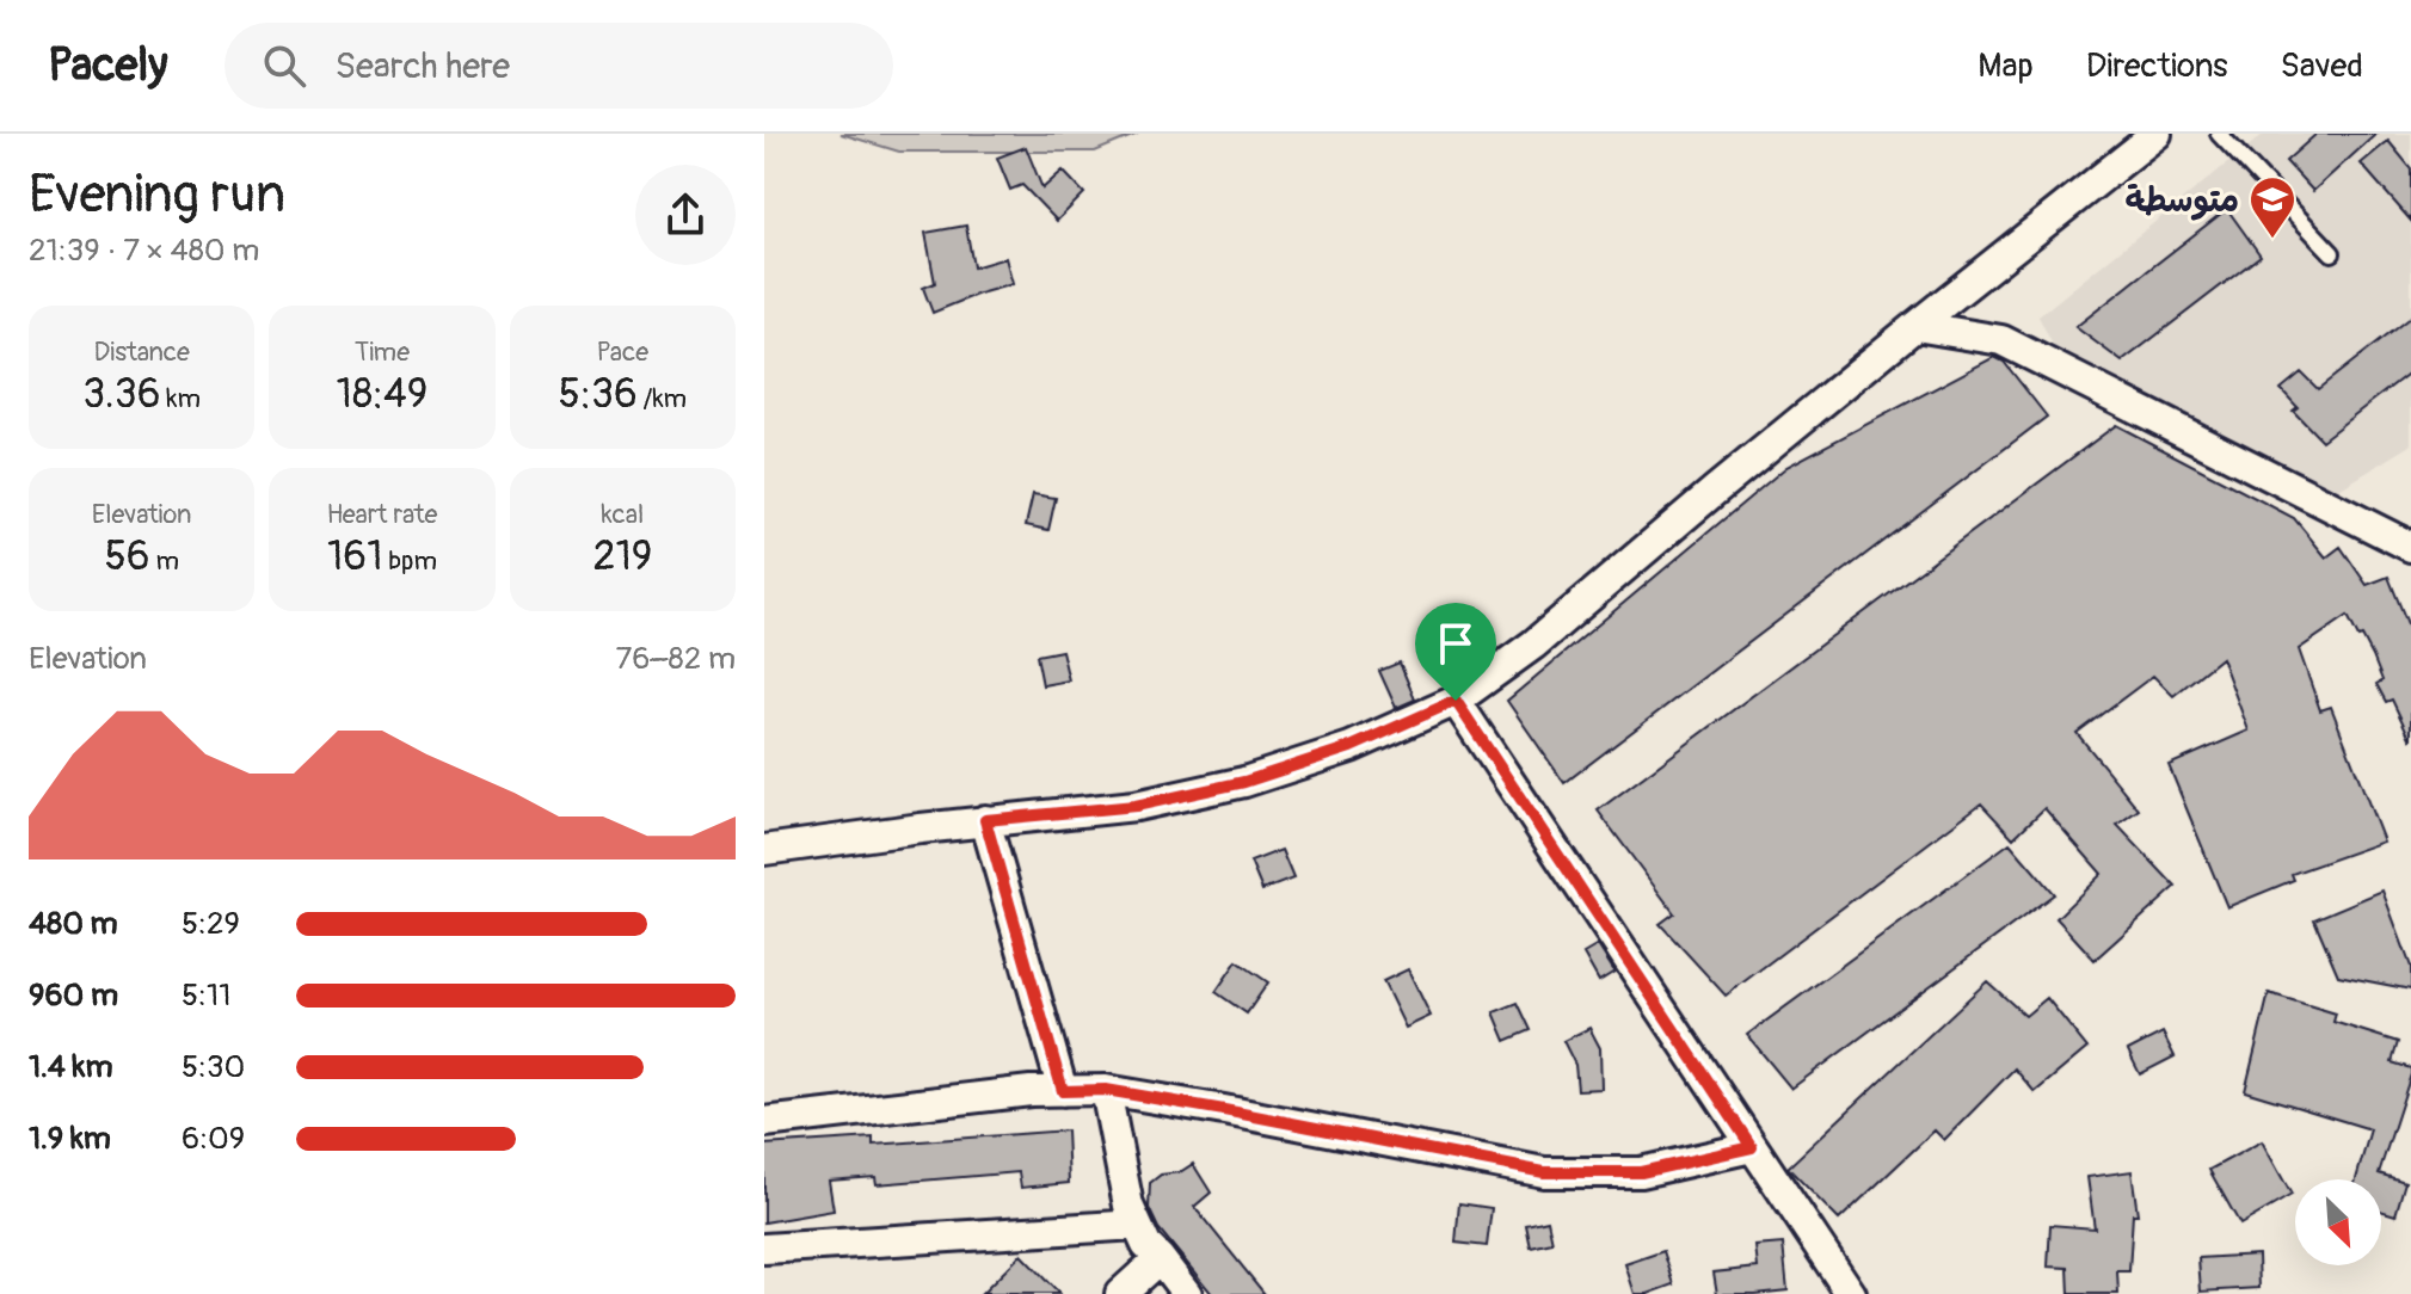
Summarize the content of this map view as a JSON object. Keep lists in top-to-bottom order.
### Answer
{
  "places": {
    "school or university": ["متوسطة"]
  },
  "north": "bottom right",
  "page": {
    "header": "Pacely",
    "search": "Search here",
    "nav": ["Map", "Directions", "Saved"],
    "heading": ["Evening run", "21:39 · 7 × 480 m"],
    "stats": [
      ["Distance", "3.36 km"],
      ["Time", "18:49"],
      ["Pace", "5:36 /km"],
      ["Elevation", "56 m"],
      ["Heart rate", "161 bpm"],
      ["kcal", "219"]
    ],
    "chart": ["Elevation", "76–82 m"],
    "list": [
      {
        "name": "480 m",
        "note": "5:29"
      },
      {
        "name": "960 m",
        "note": "5:11"
      },
      {
        "name": "1.4 km",
        "note": "5:30"
      },
      {
        "name": "1.9 km",
        "note": "6:09"
      }
    ]
  }
}
